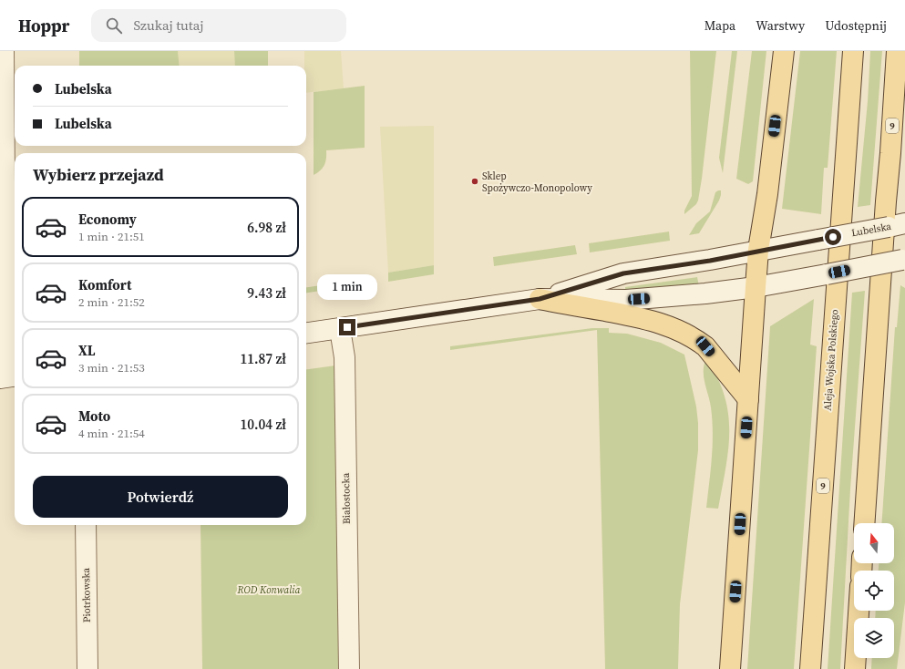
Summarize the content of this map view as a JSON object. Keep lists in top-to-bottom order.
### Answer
{
  "streets": {
    "main road": [
      "9",
      "Lubelska",
      "Aleja Wojska Polskiego",
      "Białostocka",
      "Piotrkowska"
    ]
  },
  "crossings": [
    ["Lubelska", "Białostocka"]
  ],
  "parks": ["ROD Konwalia"],
  "places": ["Sklep Spożywczo-Monopolowy"],
  "north": "top",
  "page": {
    "header": "Hoppr",
    "search": "Szukaj tutaj",
    "nav": ["Mapa", "Warstwy", "Udostępnij"],
    "banner": ["Lubelska", "Lubelska"],
    "heading": "Wybierz przejazd",
    "list": [
      {
        "name": "Economy",
        "note": "1 min · 21:51",
        "value": "6.98 zł"
      },
      {
        "name": "Komfort",
        "note": "2 min · 21:52",
        "value": "9.43 zł"
      },
      {
        "name": "XL",
        "note": "3 min · 21:53",
        "value": "11.87 zł"
      },
      {
        "name": "Moto",
        "note": "4 min · 21:54",
        "value": "10.04 zł"
      }
    ],
    "bubble": "1 min",
    "buttons": "Potwierdź"
  }
}
